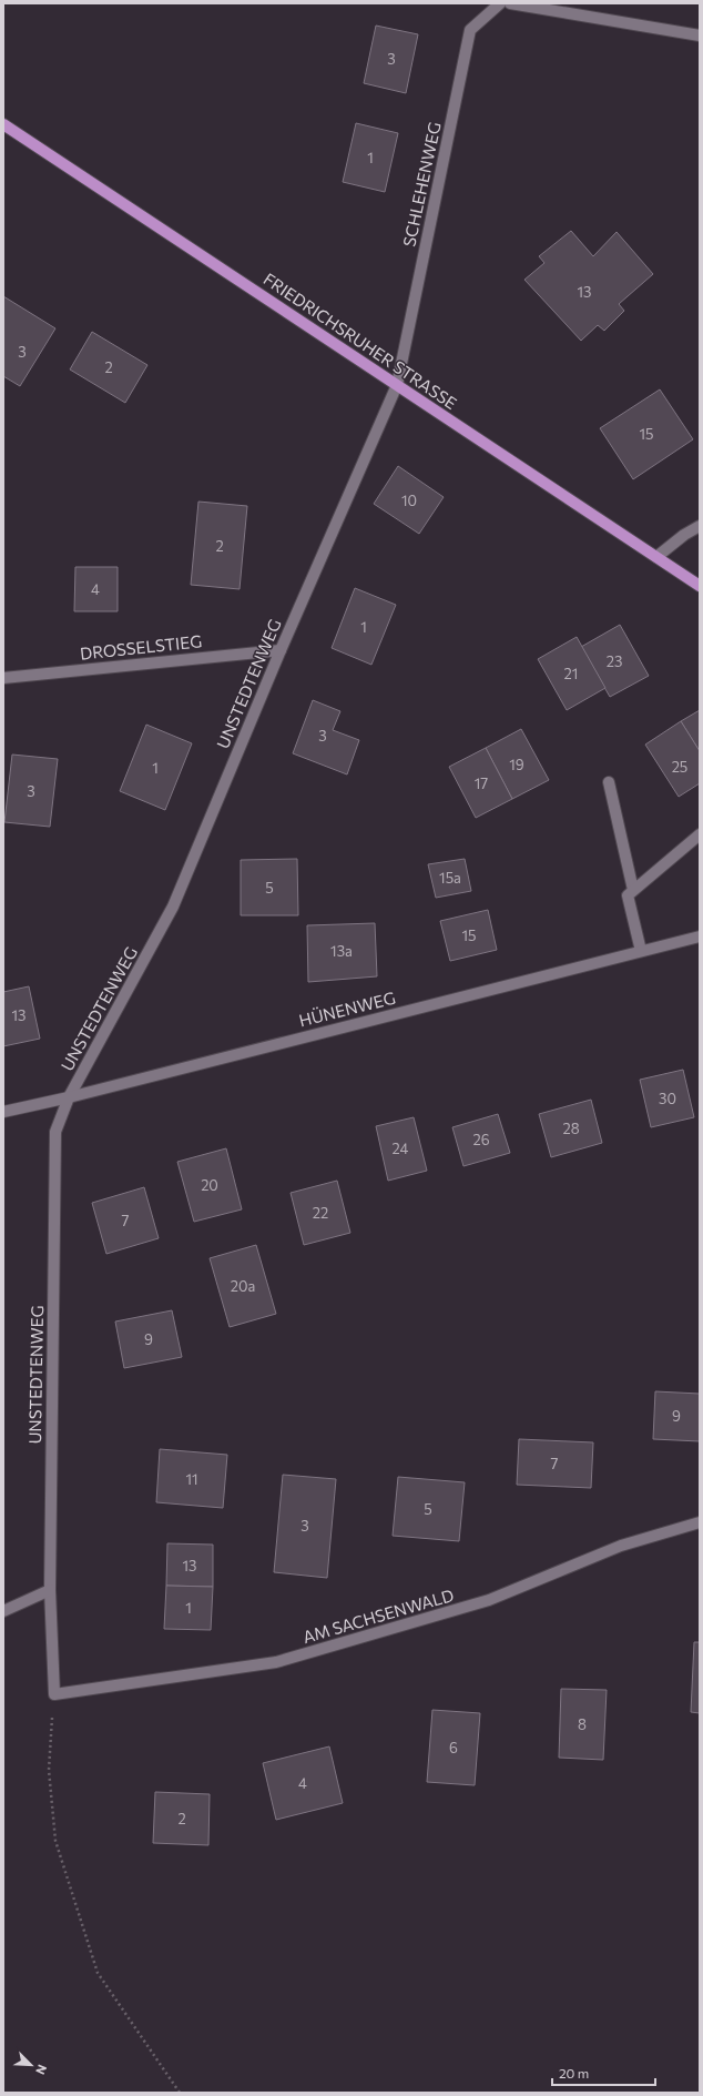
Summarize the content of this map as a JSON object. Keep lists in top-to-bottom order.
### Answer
{
  "streets": {
    "main road": ["FRIEDRICHSRUHER STRASSE"],
    "street": [
      "SCHLEHENWEG",
      "DROSSELSTIEG",
      "UNSTEDTENWEG",
      "HÜNENWEG",
      "AM SACHSENWALD"
    ]
  },
  "crossings": [
    ["SCHLEHENWEG", "FRIEDRICHSRUHER STRASSE"],
    ["SCHLEHENWEG", "UNSTEDTENWEG"],
    ["FRIEDRICHSRUHER STRASSE", "UNSTEDTENWEG"],
    ["DROSSELSTIEG", "UNSTEDTENWEG"],
    ["UNSTEDTENWEG", "HÜNENWEG"],
    ["UNSTEDTENWEG", "AM SACHSENWALD"]
  ],
  "house_numbers": [
    "3",
    "1",
    "13",
    "3",
    "2",
    "15",
    "10",
    "2",
    "4",
    "1",
    "23",
    "21",
    "3",
    "19",
    "25",
    "1",
    "17",
    "3",
    "15a",
    "5",
    "15",
    "13a",
    "13",
    "30",
    "28",
    "26",
    "24",
    "20",
    "22",
    "7",
    "20a",
    "9",
    "9",
    "7",
    "11",
    "5",
    "3",
    "13",
    "1",
    "8",
    "6",
    "4",
    "2"
  ],
  "scale_bar": "20 m",
  "north": "bottom right"
}
